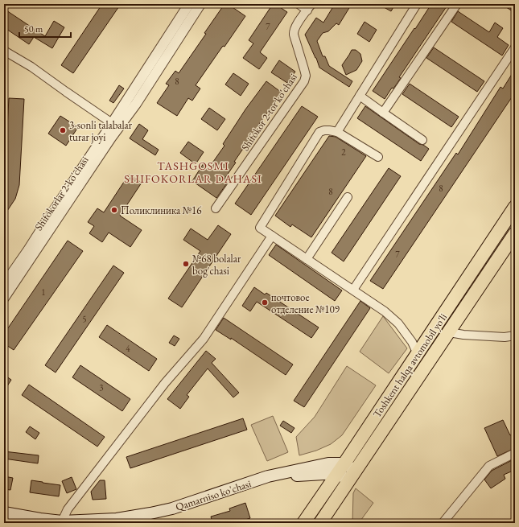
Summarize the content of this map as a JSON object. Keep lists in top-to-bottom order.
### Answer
{
  "streets": {
    "highway": ["Toshkent halqa avtomobil yo'li"],
    "main road": ["Qamarniso ko'chasi"],
    "street": ["Shifokor 2-tor ko'chasi", "Shifokorlar 2-ko'chasi"]
  },
  "crossings": [
    ["Toshkent halqa avtomobil yo'li", "Qamarniso ko'chasi"]
  ],
  "districts": ["TASHGOSMI SHIFOKORLAR DAHASI"],
  "places": [
    "3-sonli talabalar turar joyi",
    "Поликлиника №16",
    "№68 bolalar bog'chasi",
    "почтовое отделение №109"
  ],
  "house_numbers": [
    "7",
    "8",
    "2",
    "8",
    "8",
    "7",
    "1",
    "5",
    "4",
    "3"
  ],
  "scale_bar": "50 m"
}
